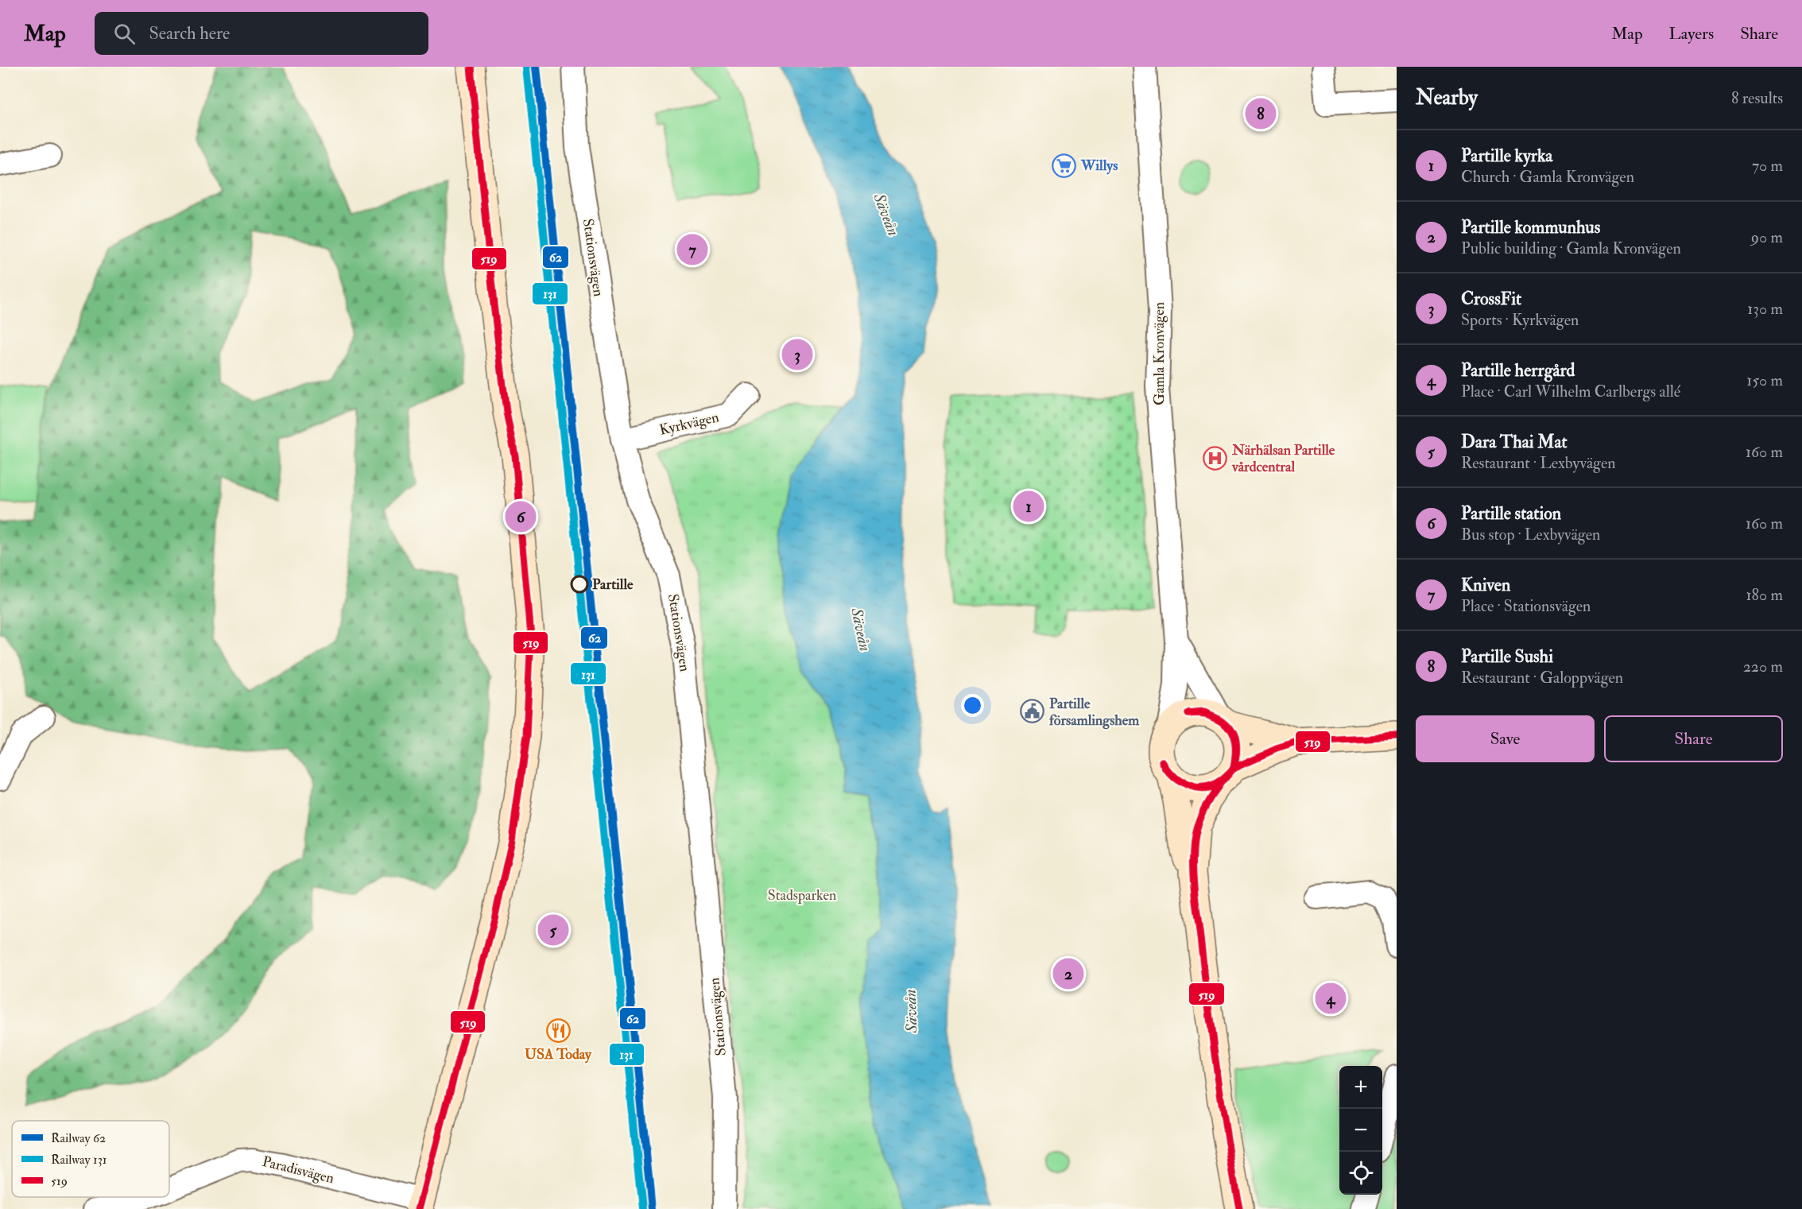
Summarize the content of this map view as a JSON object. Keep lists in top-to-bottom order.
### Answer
{
  "streets": {
    "street": [
      "Stationsvägen",
      "Gamla Kronvägen",
      "Kyrkvägen",
      "Paradisvägen"
    ]
  },
  "crossings": [
    ["Stationsvägen", "Kyrkvägen"]
  ],
  "water": ["Säveån"],
  "parks": ["Stadsparken"],
  "places": {
    "supermarket": ["Willys"],
    "hospital": ["Närhälsan Partille vårdcentral"],
    "other": ["Partille"],
    "public building": ["Partille församlingshem"],
    "restaurant": ["USA Today"]
  },
  "lines": ["rail line 62", "transit line 519", "rail line 131"],
  "legend": ["Railway 62", "Railway 131", "519"],
  "page": {
    "header": "Map",
    "search": "Search here",
    "nav": ["Map", "Layers", "Share"],
    "heading": ["Nearby", "8 results"],
    "pins": [
      "8",
      "7",
      "3",
      "1",
      "6",
      "5",
      "2",
      "4"
    ],
    "list": [
      {
        "mark": "1",
        "name": "Partille kyrka",
        "note": "Church · Gamla Kronvägen",
        "value": "70 m"
      },
      {
        "mark": "2",
        "name": "Partille kommunhus",
        "note": "Public building · Gamla Kronvägen",
        "value": "90 m"
      },
      {
        "mark": "3",
        "name": "CrossFit",
        "note": "Sports · Kyrkvägen",
        "value": "130 m"
      },
      {
        "mark": "4",
        "name": "Partille herrgård",
        "note": "Place · Carl Wilhelm Carlbergs allé",
        "value": "150 m"
      },
      {
        "mark": "5",
        "name": "Dara Thai Mat",
        "note": "Restaurant · Lexbyvägen",
        "value": "160 m"
      },
      {
        "mark": "6",
        "name": "Partille station",
        "note": "Bus stop · Lexbyvägen",
        "value": "160 m"
      },
      {
        "mark": "7",
        "name": "Kniven",
        "note": "Place · Stationsvägen",
        "value": "180 m"
      },
      {
        "mark": "8",
        "name": "Partille Sushi",
        "note": "Restaurant · Galoppvägen",
        "value": "220 m"
      }
    ],
    "buttons": ["Save", "Share"],
    "map_buttons": ["+", "−"]
  }
}
